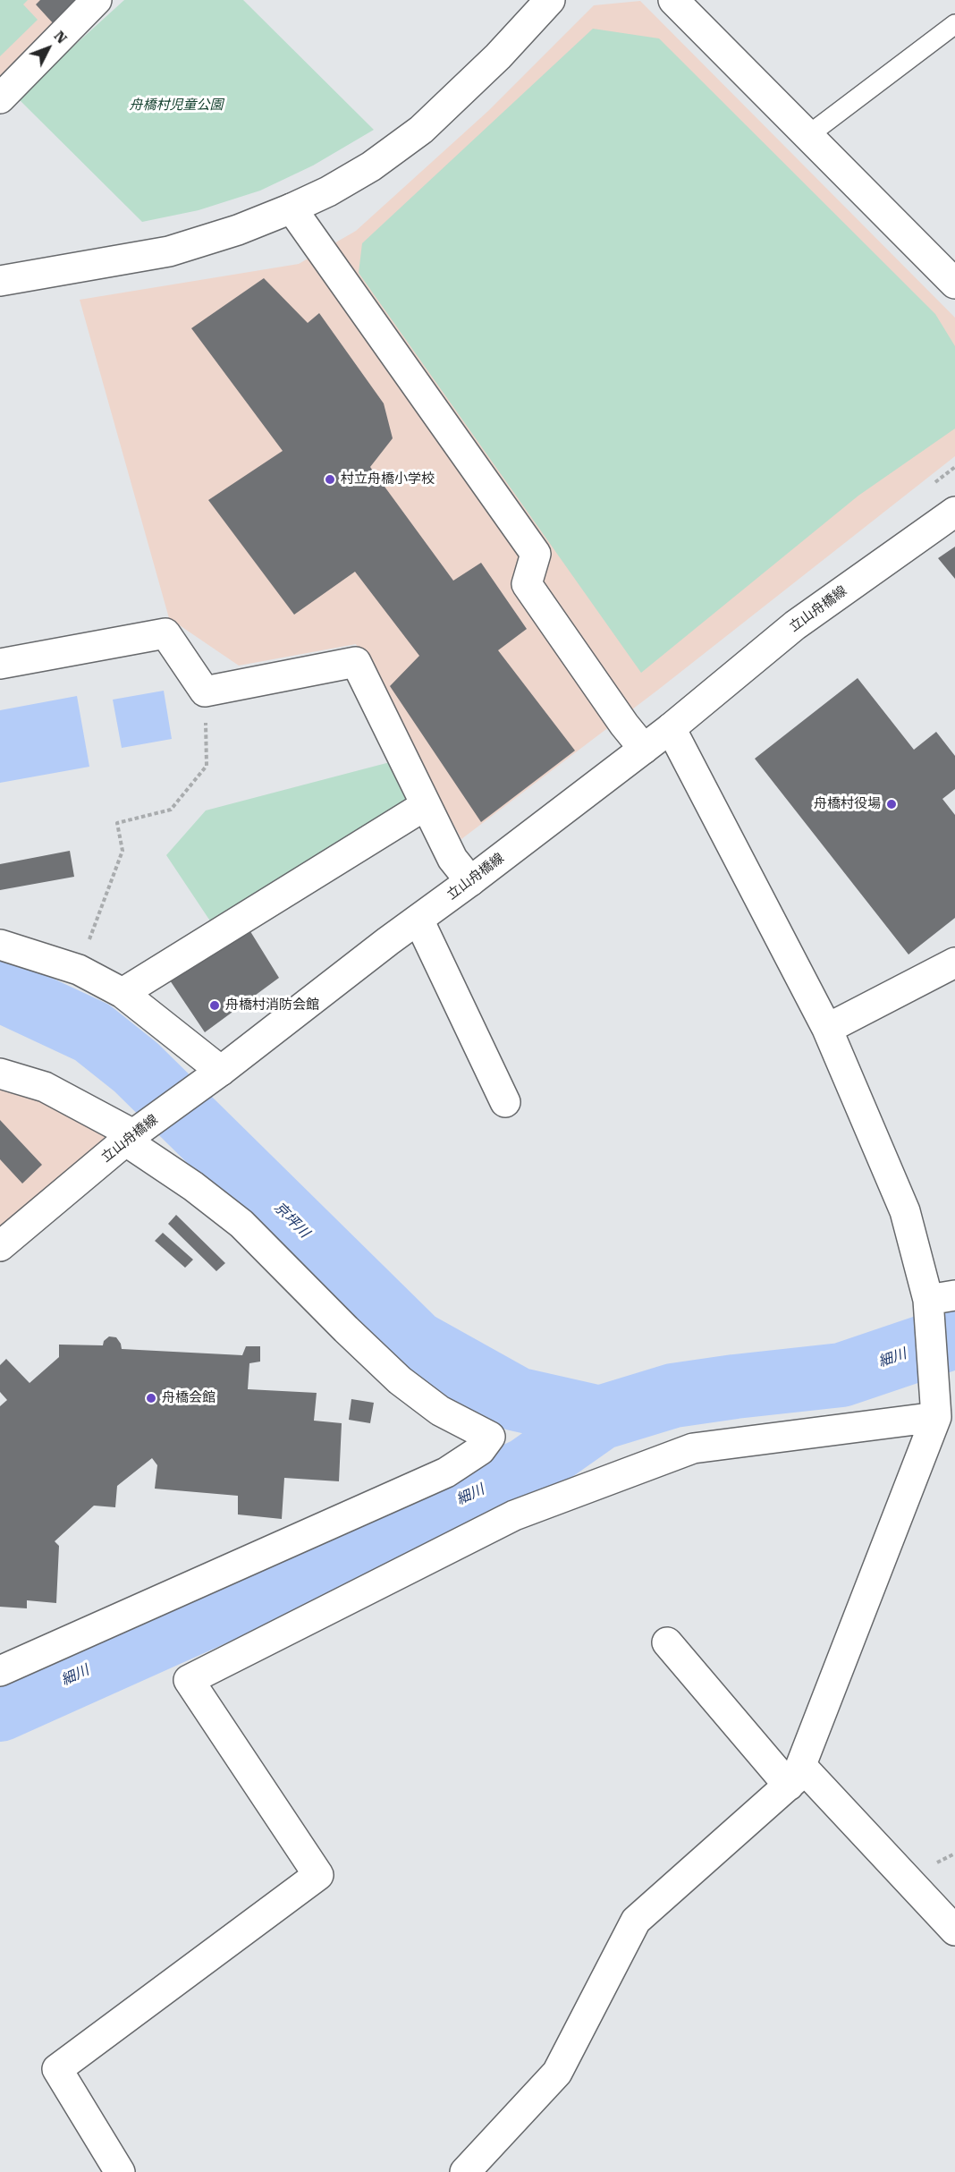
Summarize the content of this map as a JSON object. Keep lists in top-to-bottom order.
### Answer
{
  "streets": {
    "street": ["立山舟橋線"]
  },
  "water": ["京坪川", "細川"],
  "parks": ["舟橋村児童公園"],
  "places": [
    "村立舟橋小学校",
    "舟橋村役場",
    "舟橋村消防会館",
    "舟橋会館"
  ],
  "north": "top right"
}
